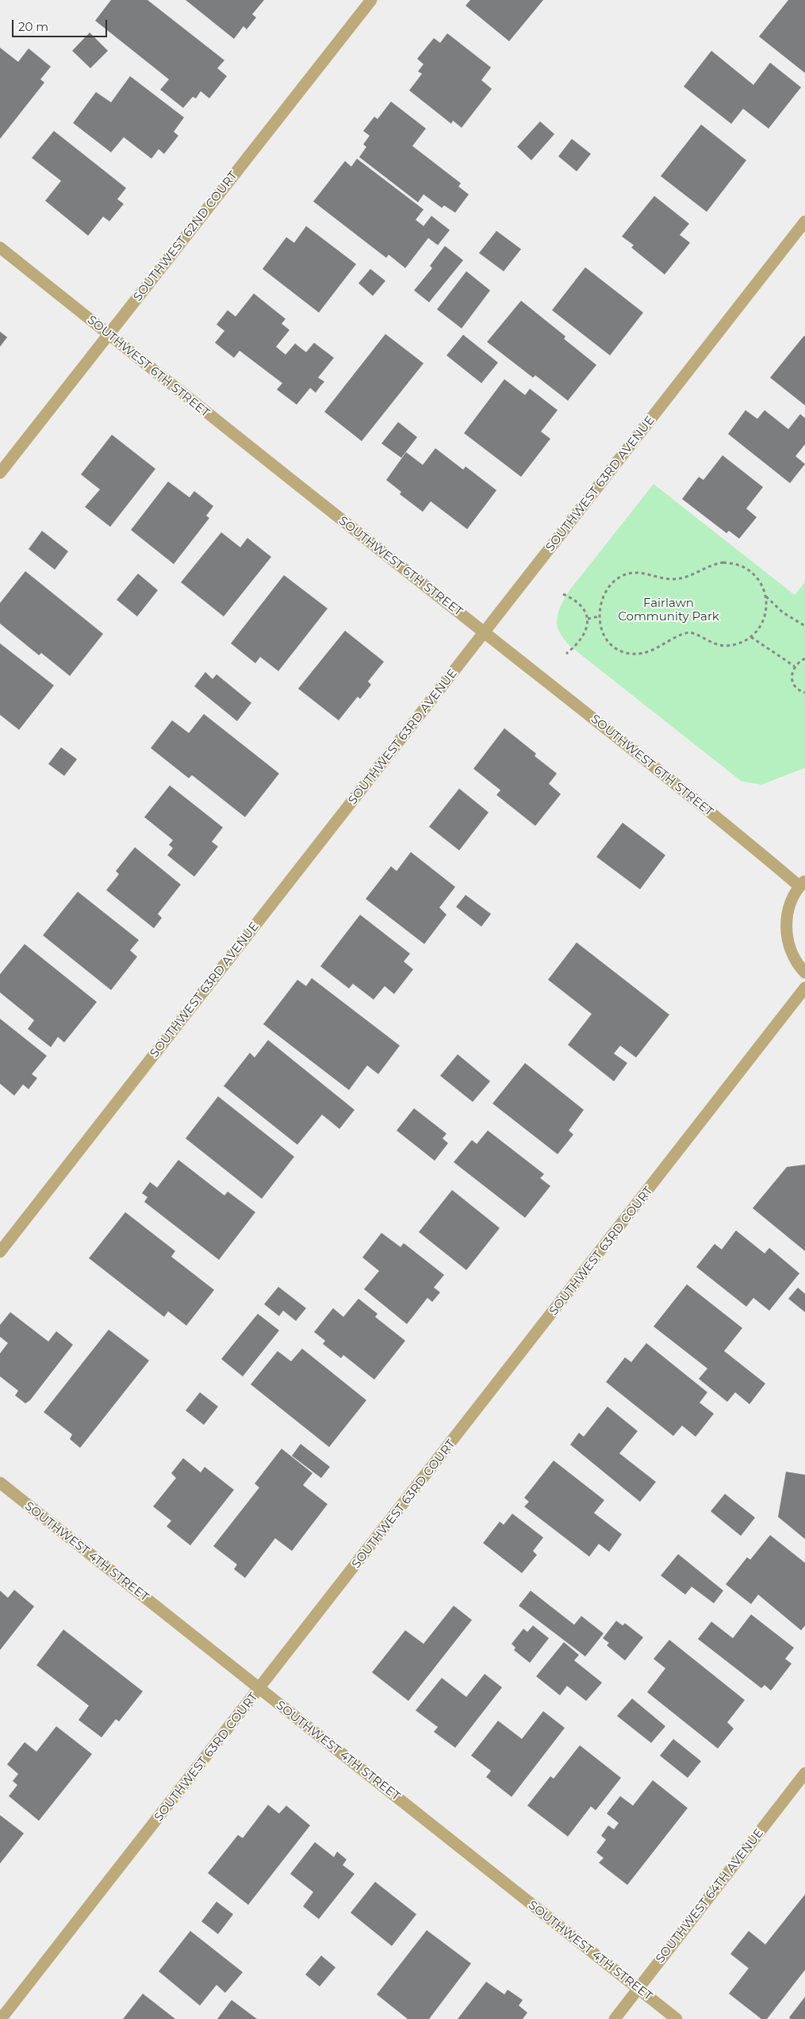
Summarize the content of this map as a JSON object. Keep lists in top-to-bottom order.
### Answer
{
  "streets": {
    "street": [
      "SOUTHWEST 62ND COURT",
      "SOUTHWEST 6TH STREET",
      "SOUTHWEST 63RD AVENUE",
      "SOUTHWEST 63RD COURT",
      "SOUTHWEST 4TH STREET",
      "SOUTHWEST 64TH AVENUE"
    ]
  },
  "crossings": [
    ["SOUTHWEST 62ND COURT", "SOUTHWEST 6TH STREET"],
    ["SOUTHWEST 6TH STREET", "SOUTHWEST 63RD AVENUE"],
    ["SOUTHWEST 63RD COURT", "SOUTHWEST 4TH STREET"],
    ["SOUTHWEST 4TH STREET", "SOUTHWEST 64TH AVENUE"]
  ],
  "parks": ["Fairlawn Community Park"],
  "scale_bar": "20 m"
}
